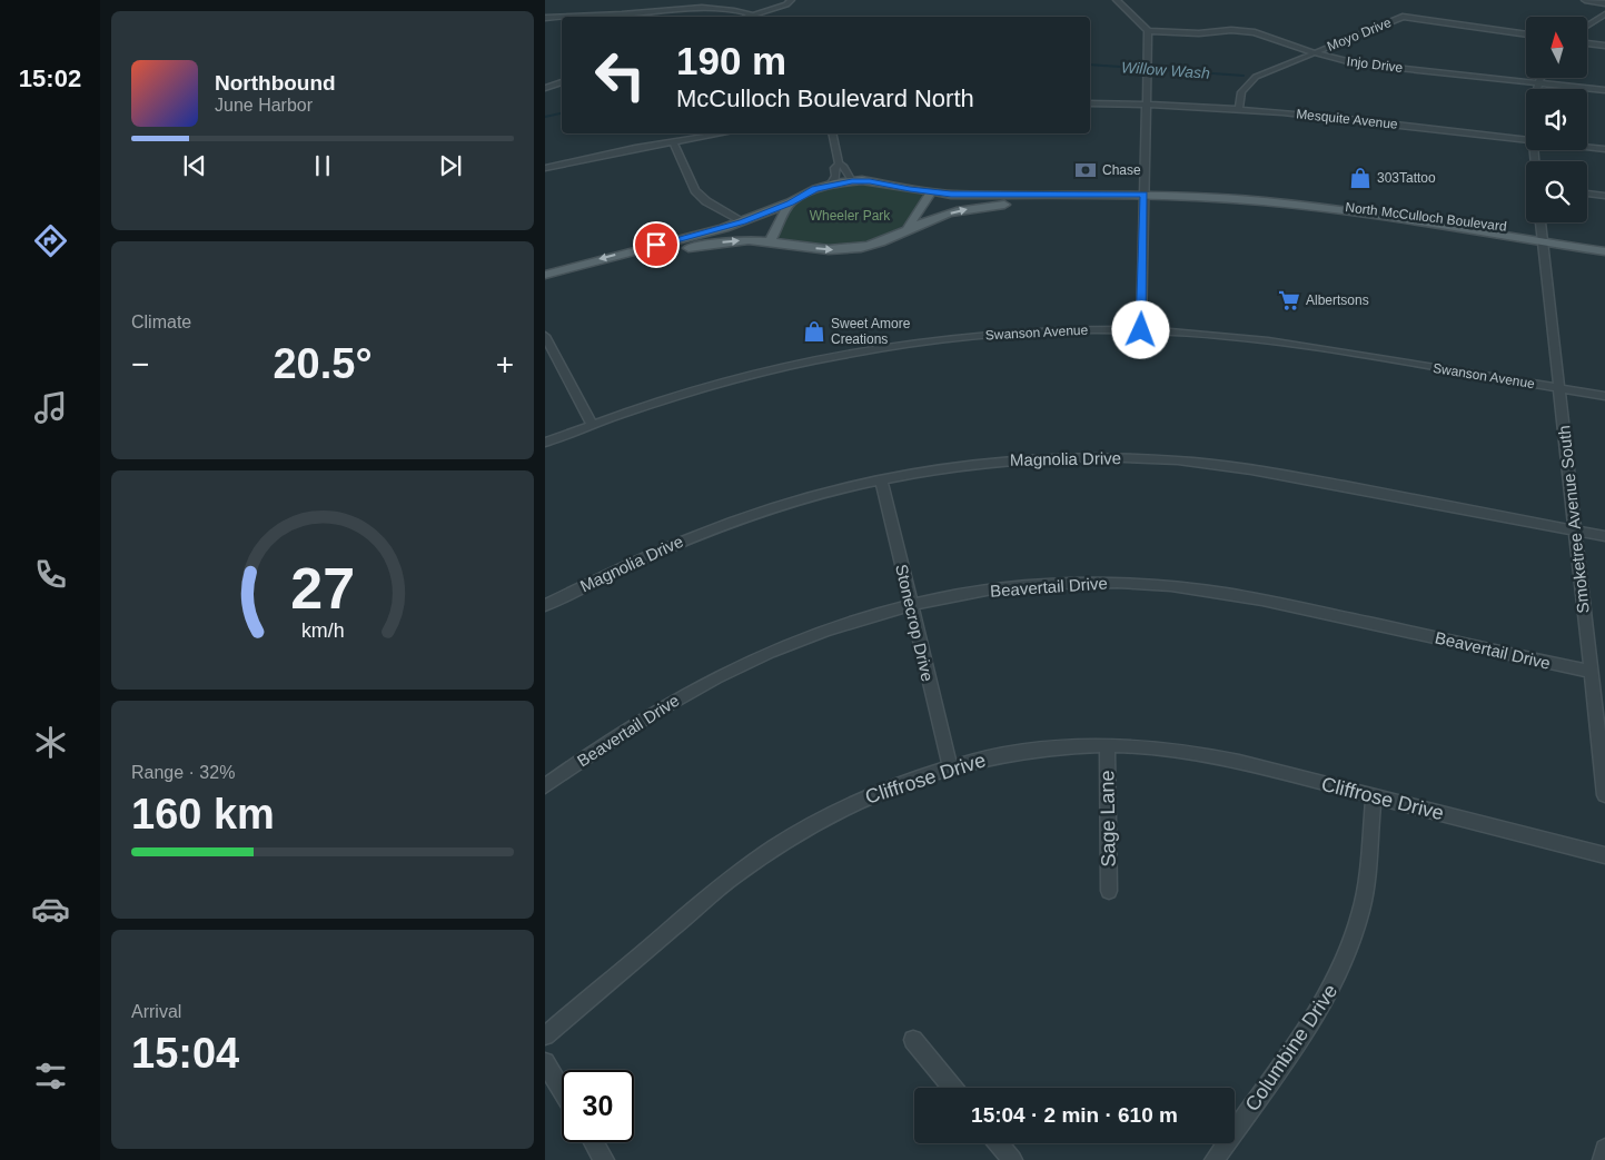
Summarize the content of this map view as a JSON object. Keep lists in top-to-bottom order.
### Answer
{
  "streets": {
    "main road": ["North McCulloch Boulevard"],
    "street": [
      "Moyo Drive",
      "Injo Drive",
      "Mesquite Avenue",
      "Swanson Avenue",
      "Magnolia Drive",
      "Smoketree Avenue South",
      "Beavertail Drive",
      "Stonecrop Drive",
      "Cliffrose Drive",
      "Sage Lane",
      "Columbine Drive"
    ]
  },
  "crossings": [
    ["Moyo Drive", "Injo Drive"],
    ["Moyo Drive", "Mesquite Avenue"],
    ["North McCulloch Boulevard", "Smoketree Avenue South"],
    ["Swanson Avenue", "Smoketree Avenue South"],
    ["Magnolia Drive", "Smoketree Avenue South"],
    ["Magnolia Drive", "Stonecrop Drive"],
    ["Smoketree Avenue South", "Beavertail Drive"],
    ["Beavertail Drive", "Stonecrop Drive"],
    ["Stonecrop Drive", "Cliffrose Drive"],
    ["Cliffrose Drive", "Sage Lane"],
    ["Cliffrose Drive", "Columbine Drive"]
  ],
  "water": ["Willow Wash"],
  "parks": ["Wheeler Park"],
  "places": {
    "bank": ["Chase"],
    "shop": ["303Tattoo", "Sweet Amore Creations"],
    "supermarket": ["Albertsons"]
  },
  "north": "top",
  "page": {
    "tabs": "15:02",
    "turn": ["190 m", "McCulloch Boulevard North"],
    "song": ["Northbound", "June Harbor"],
    "tile": [
      "Climate",
      ["Range · 32%", "160 km"],
      ["Arrival", "15:04"]
    ],
    "heat": ["−", "20.5°", "+"],
    "limit": "30",
    "trip": "15:04 · 2 min · 610 m",
    "gauge": ["27", "km/h"]
  }
}
